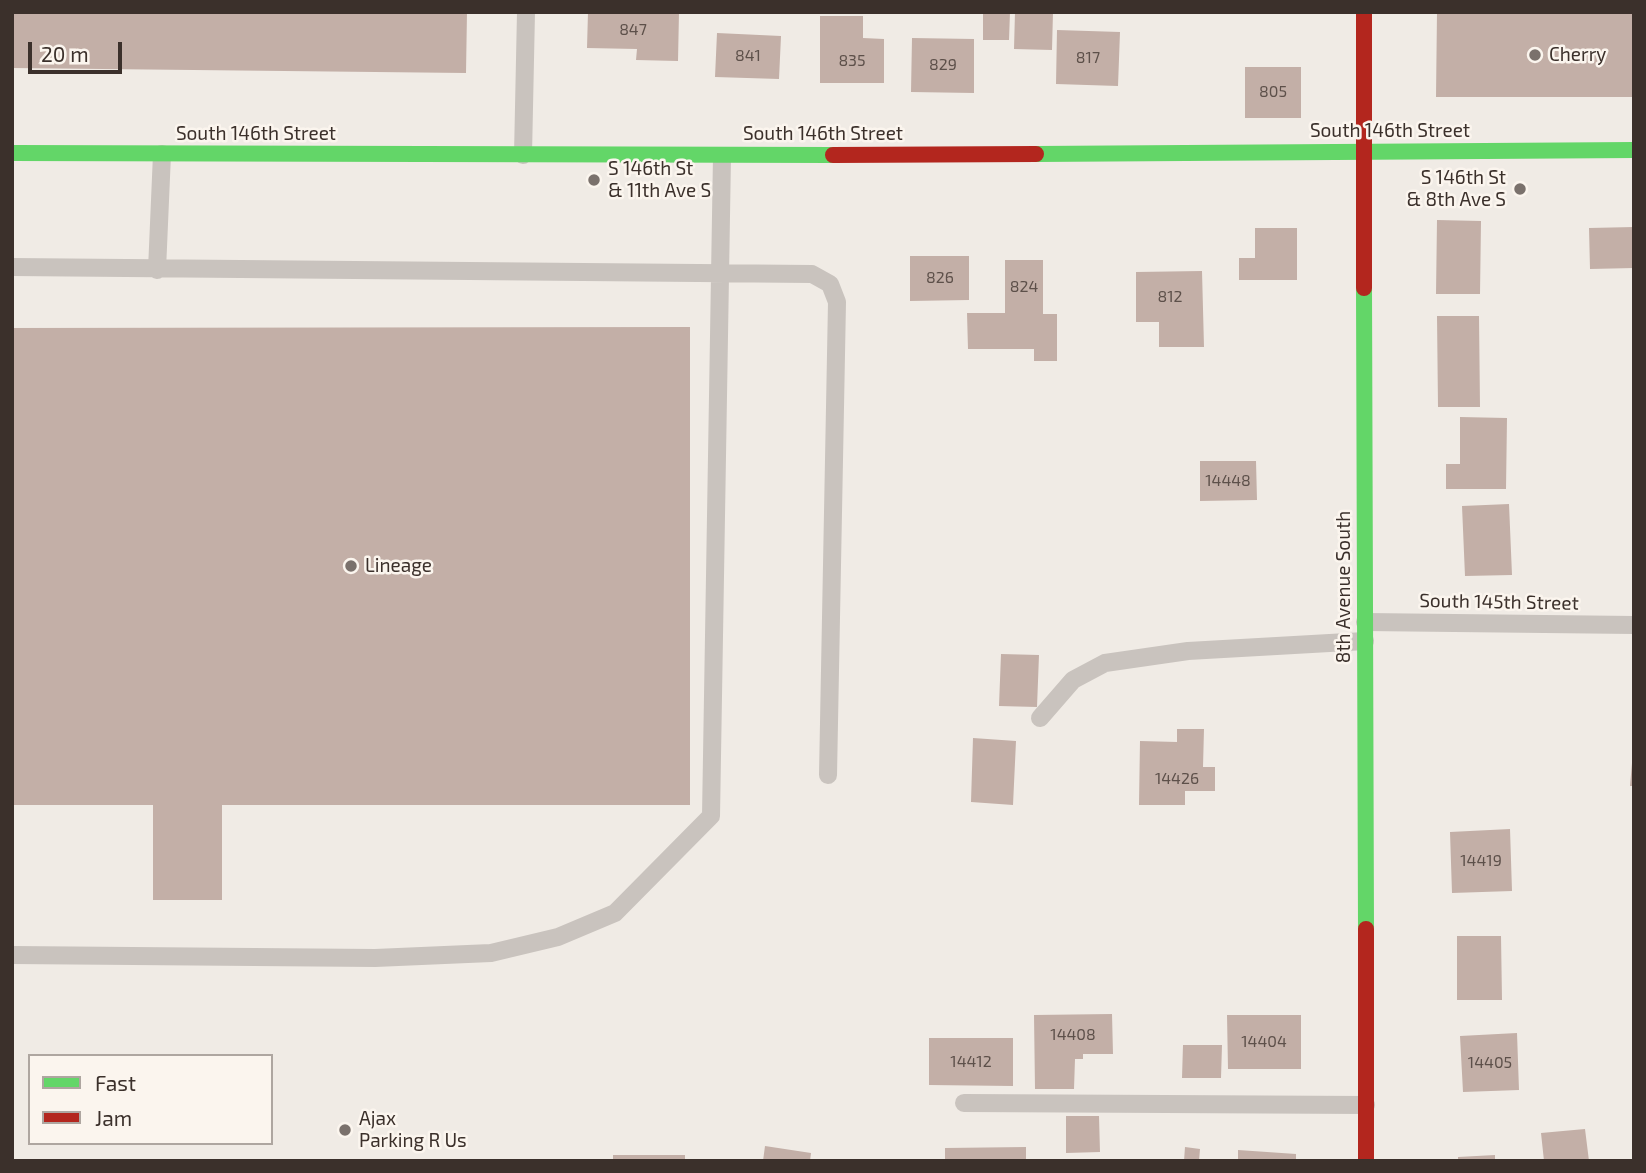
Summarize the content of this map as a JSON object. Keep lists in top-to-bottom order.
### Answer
{
  "streets": {
    "street": ["South 146th Street", "8th Avenue South"],
    "lane": ["South 145th Street"]
  },
  "crossings": [
    ["South 146th Street", "8th Avenue South"],
    ["8th Avenue South", "South 145th Street"]
  ],
  "places": [
    "Cherry",
    "S 146th St & 11th Ave S",
    "S 146th St & 8th Ave S",
    "Lineage",
    "Ajax Parking R Us"
  ],
  "house_numbers": [
    "847",
    "841",
    "817",
    "835",
    "829",
    "805",
    "826",
    "824",
    "812",
    "14448",
    "14426",
    "14419",
    "14408",
    "14404",
    "14412",
    "14405"
  ],
  "legend": ["Fast", "Jam"],
  "scale_bar": "20 m"
}
